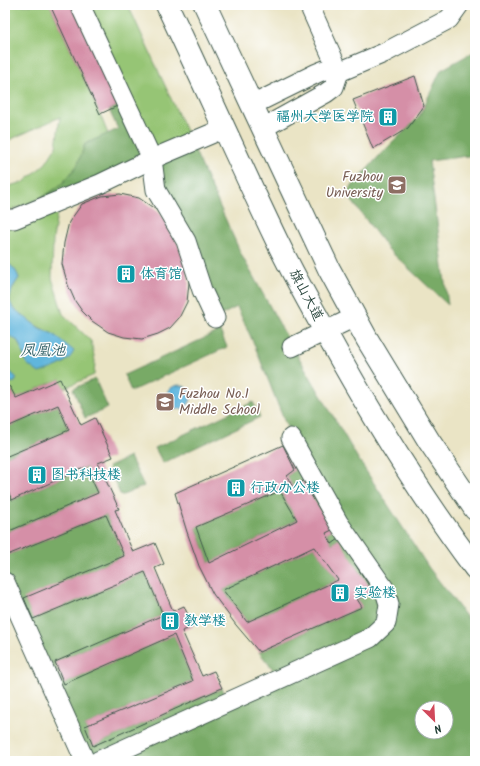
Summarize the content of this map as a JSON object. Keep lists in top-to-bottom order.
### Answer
{
  "streets": {
    "highway": ["旗山大道"]
  },
  "water": ["凤凰池"],
  "places": {
    "building": [
      "福州大学医学院",
      "体育馆",
      "图书科技楼",
      "行政办公楼",
      "实验楼",
      "教学楼"
    ],
    "school or university": ["Fuzhou University", "Fuzhou No.1 Middle School"]
  },
  "north": "bottom right"
}
